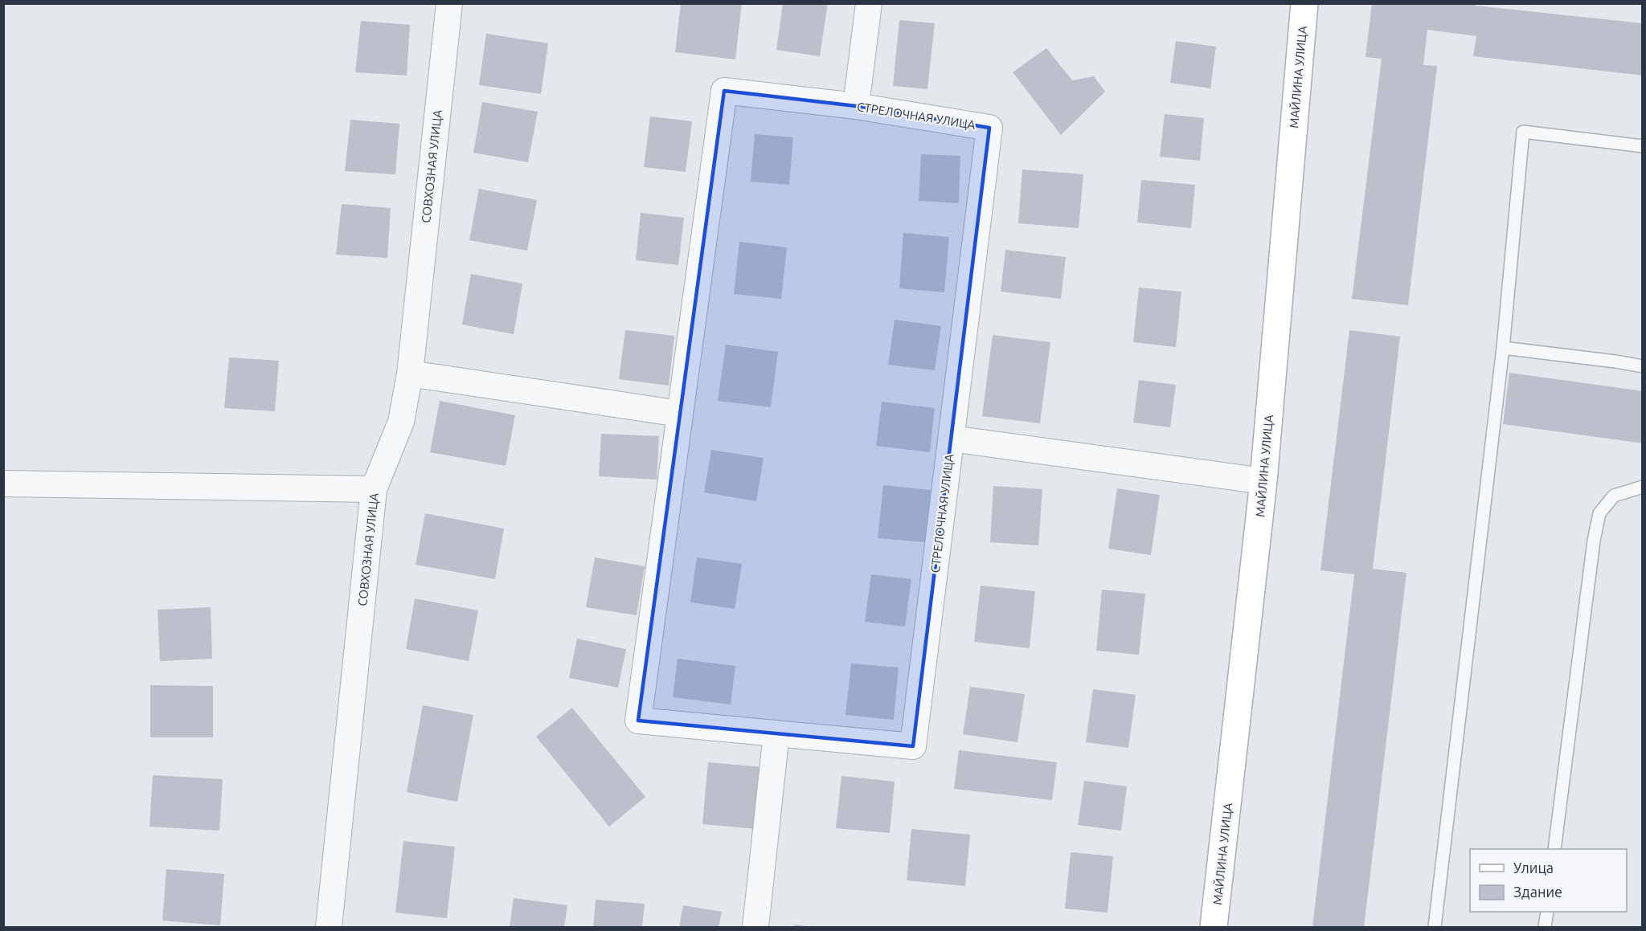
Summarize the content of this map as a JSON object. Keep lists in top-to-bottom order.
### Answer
{
  "streets": {
    "main road": ["МАЙЛИНА УЛИЦА"],
    "street": ["СТРЕЛОЧНАЯ УЛИЦА", "СОВХОЗНАЯ УЛИЦА"]
  },
  "legend": ["Улица", "Здание"]
}
